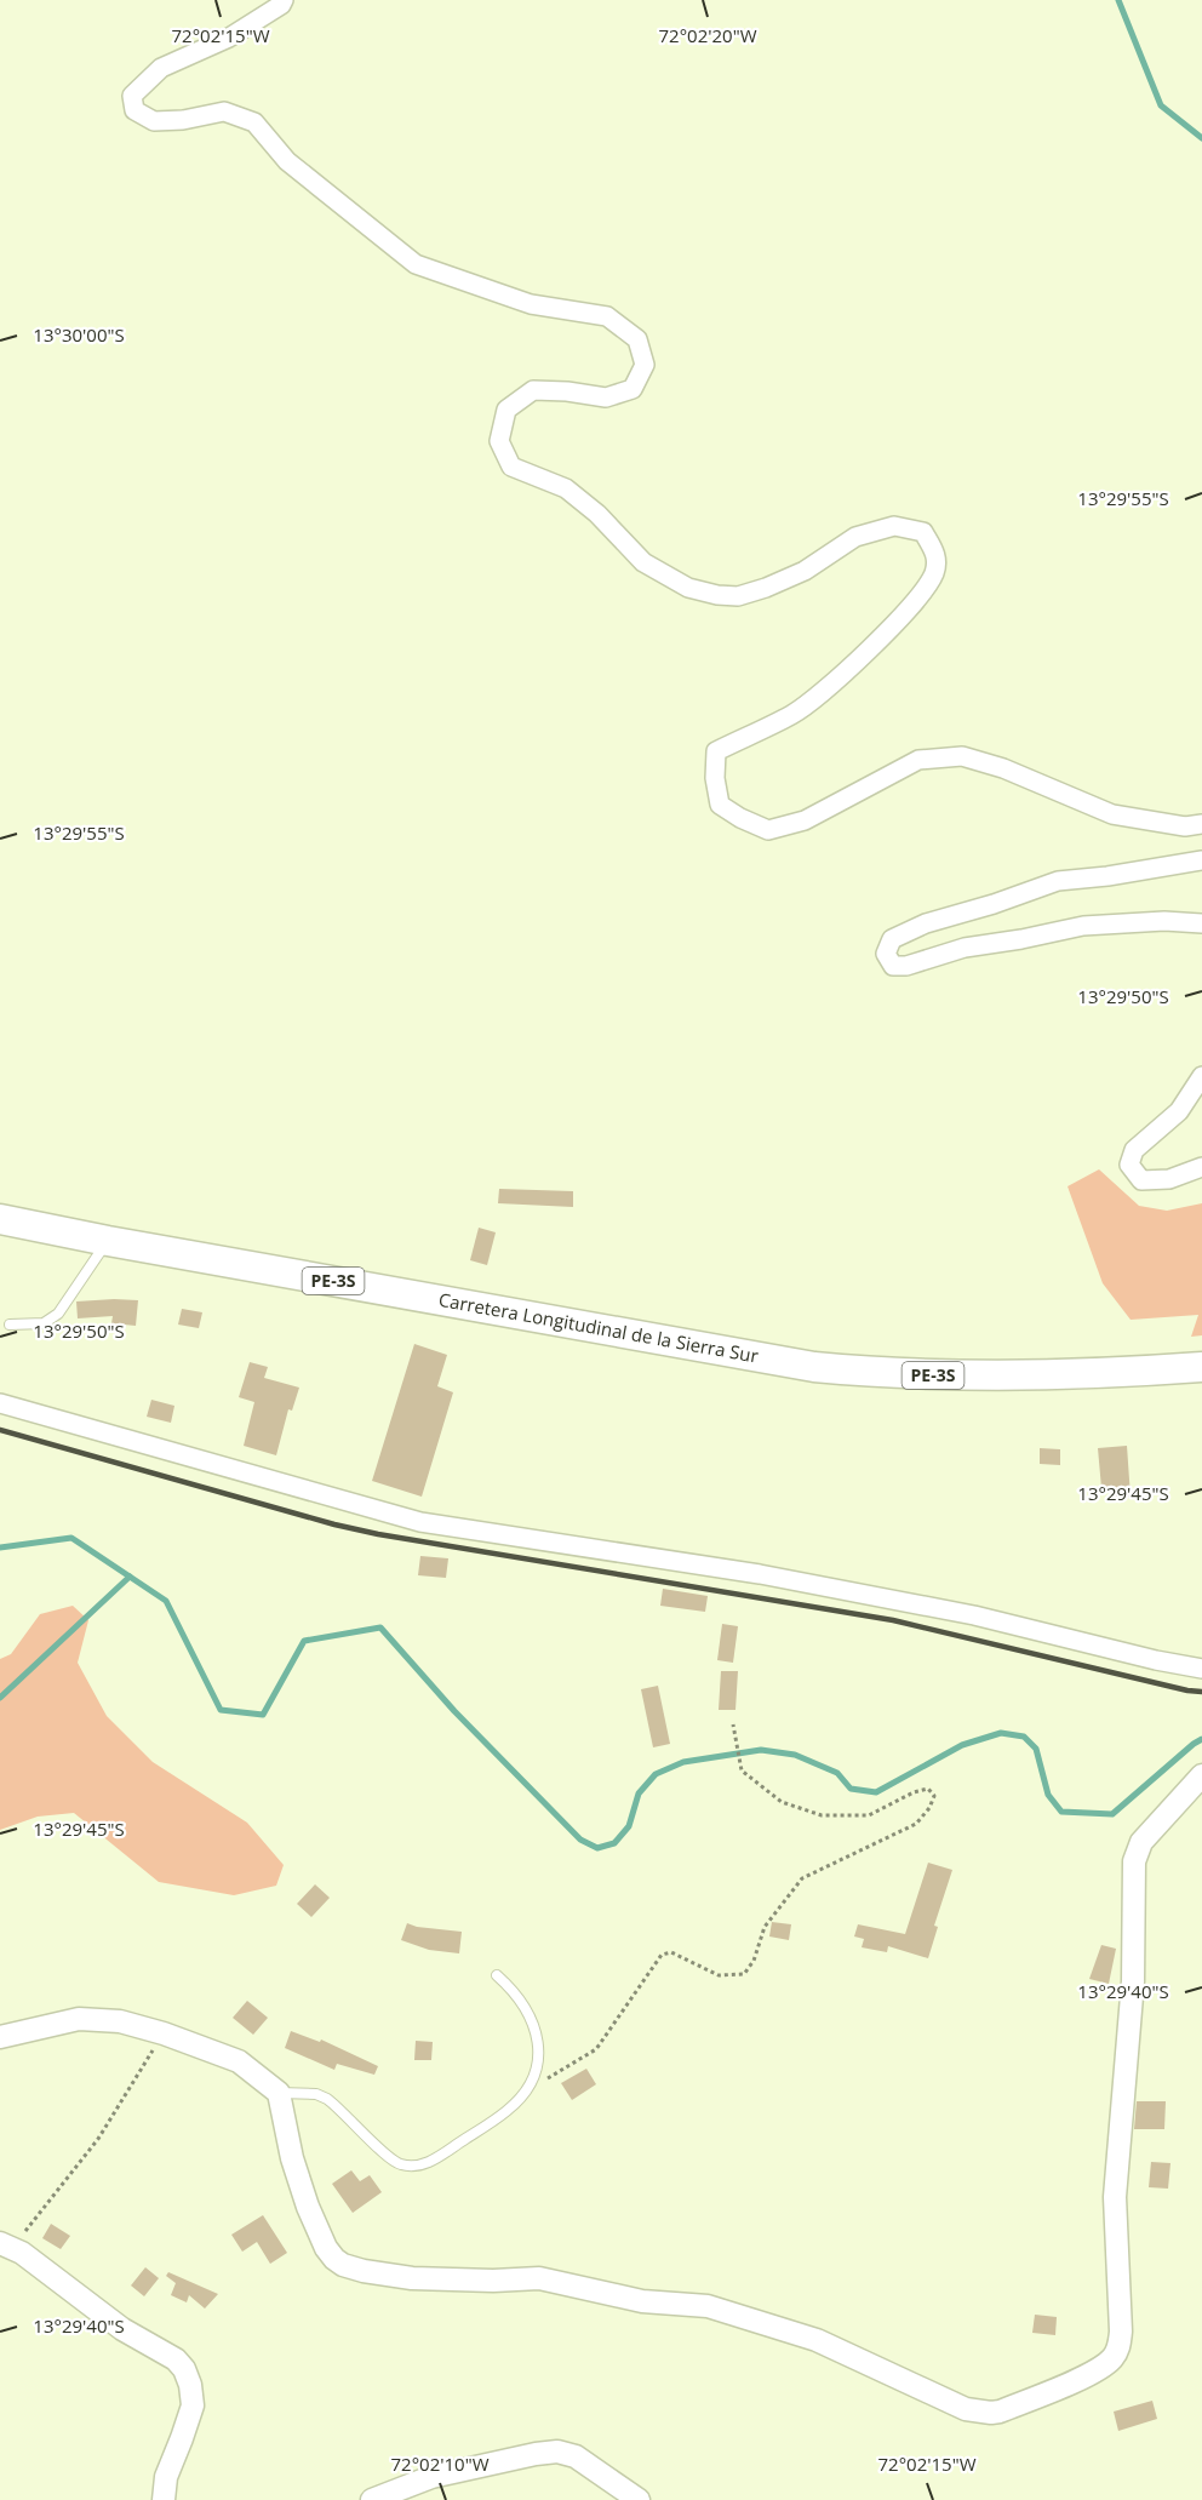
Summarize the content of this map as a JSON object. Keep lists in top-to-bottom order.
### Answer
{
  "streets": {
    "highway": ["PE-3S", "Carretera Longitudinal de la Sierra Sur"]
  },
  "coordinates": [
    "72°02'15\"W",
    "72°02'20\"W",
    "13°30'00\"S",
    "13°29'55\"S",
    "13°29'50\"S",
    "13°29'45\"S",
    "13°29'40\"S",
    "72°02'10\"W"
  ]
}
